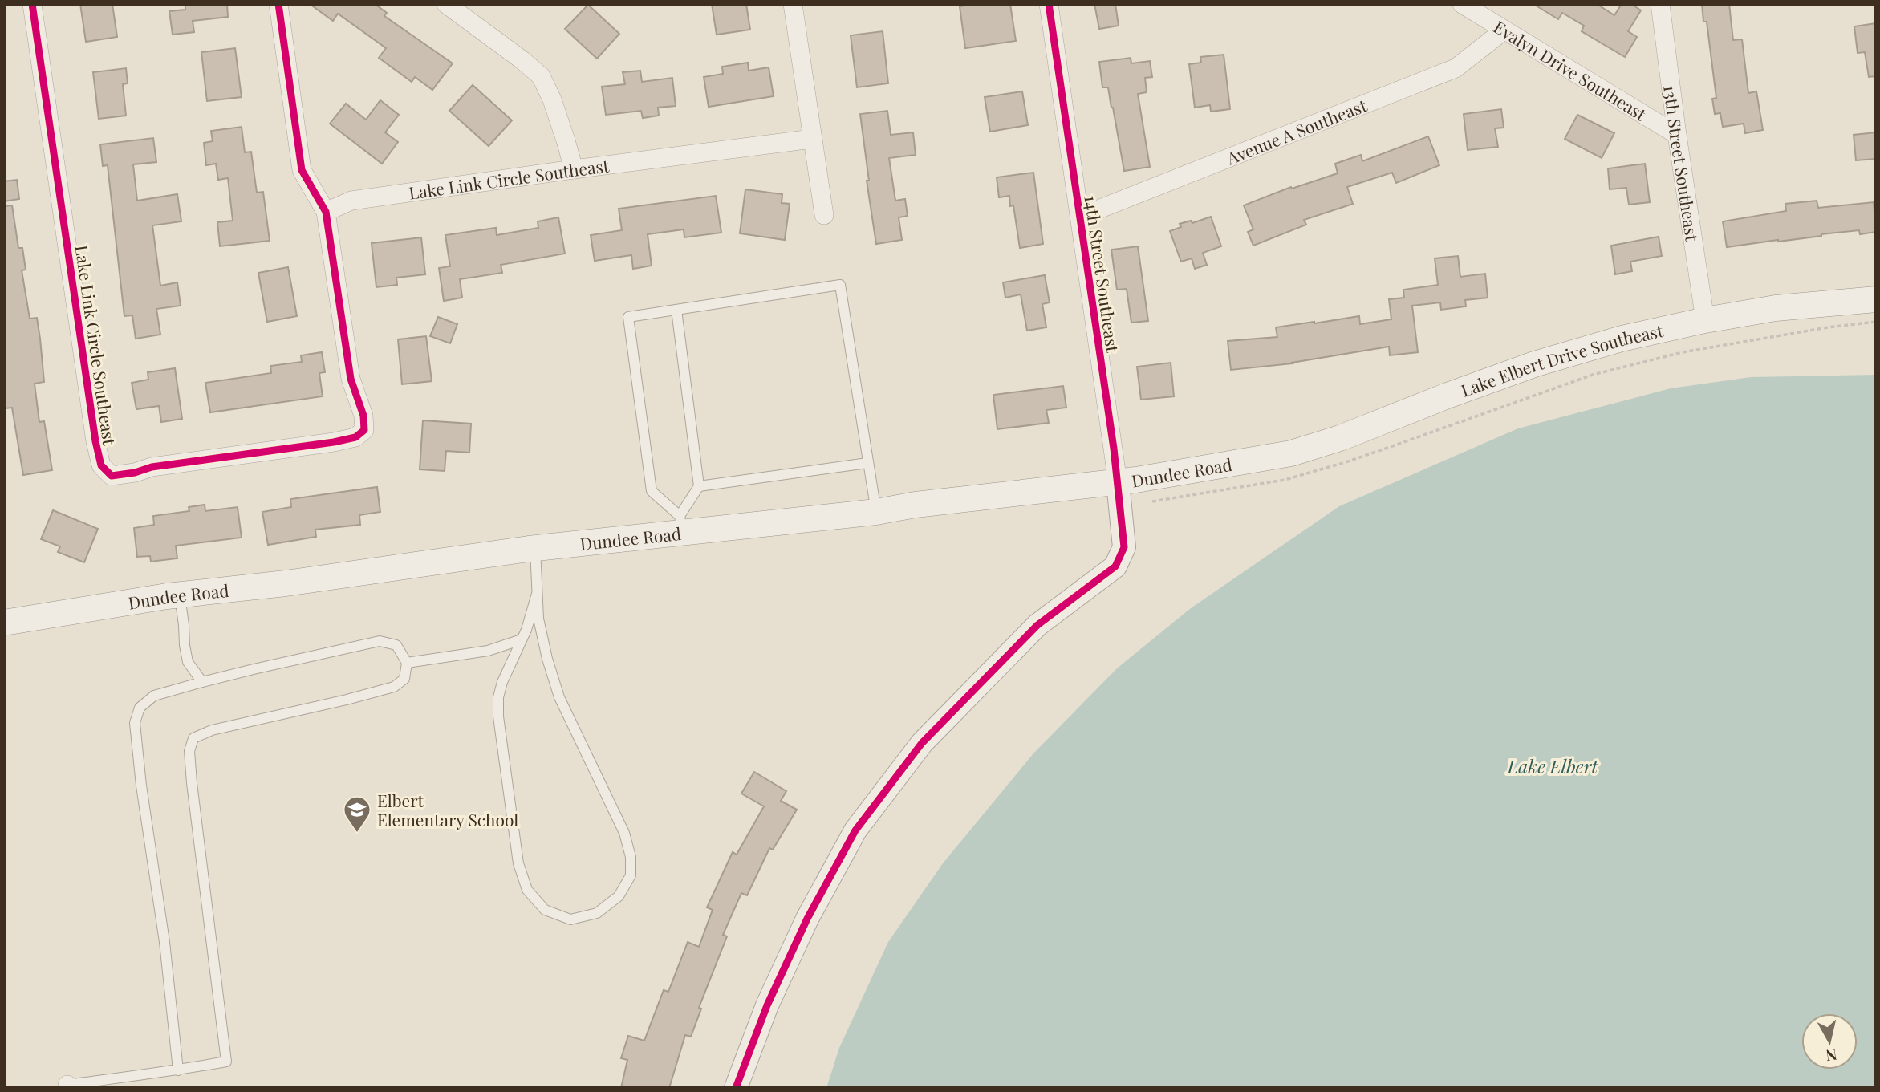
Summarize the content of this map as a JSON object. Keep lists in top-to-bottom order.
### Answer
{
  "streets": {
    "main road": ["Lake Elbert Drive Southeast", "Dundee Road"],
    "street": [
      "Evalyn Drive Southeast",
      "Avenue A Southeast",
      "13th Street Southeast",
      "Lake Link Circle Southeast",
      "14th Street Southeast"
    ]
  },
  "crossings": [
    ["Evalyn Drive Southeast", "Avenue A Southeast"],
    ["Evalyn Drive Southeast", "13th Street Southeast"],
    ["Avenue A Southeast", "14th Street Southeast"],
    ["13th Street Southeast", "Lake Elbert Drive Southeast"],
    ["14th Street Southeast", "Dundee Road"],
    ["Lake Elbert Drive Southeast", "Dundee Road"]
  ],
  "water": ["Lake Elbert"],
  "places": {
    "school or university": ["Elbert Elementary School"]
  },
  "north": "bottom"
}
